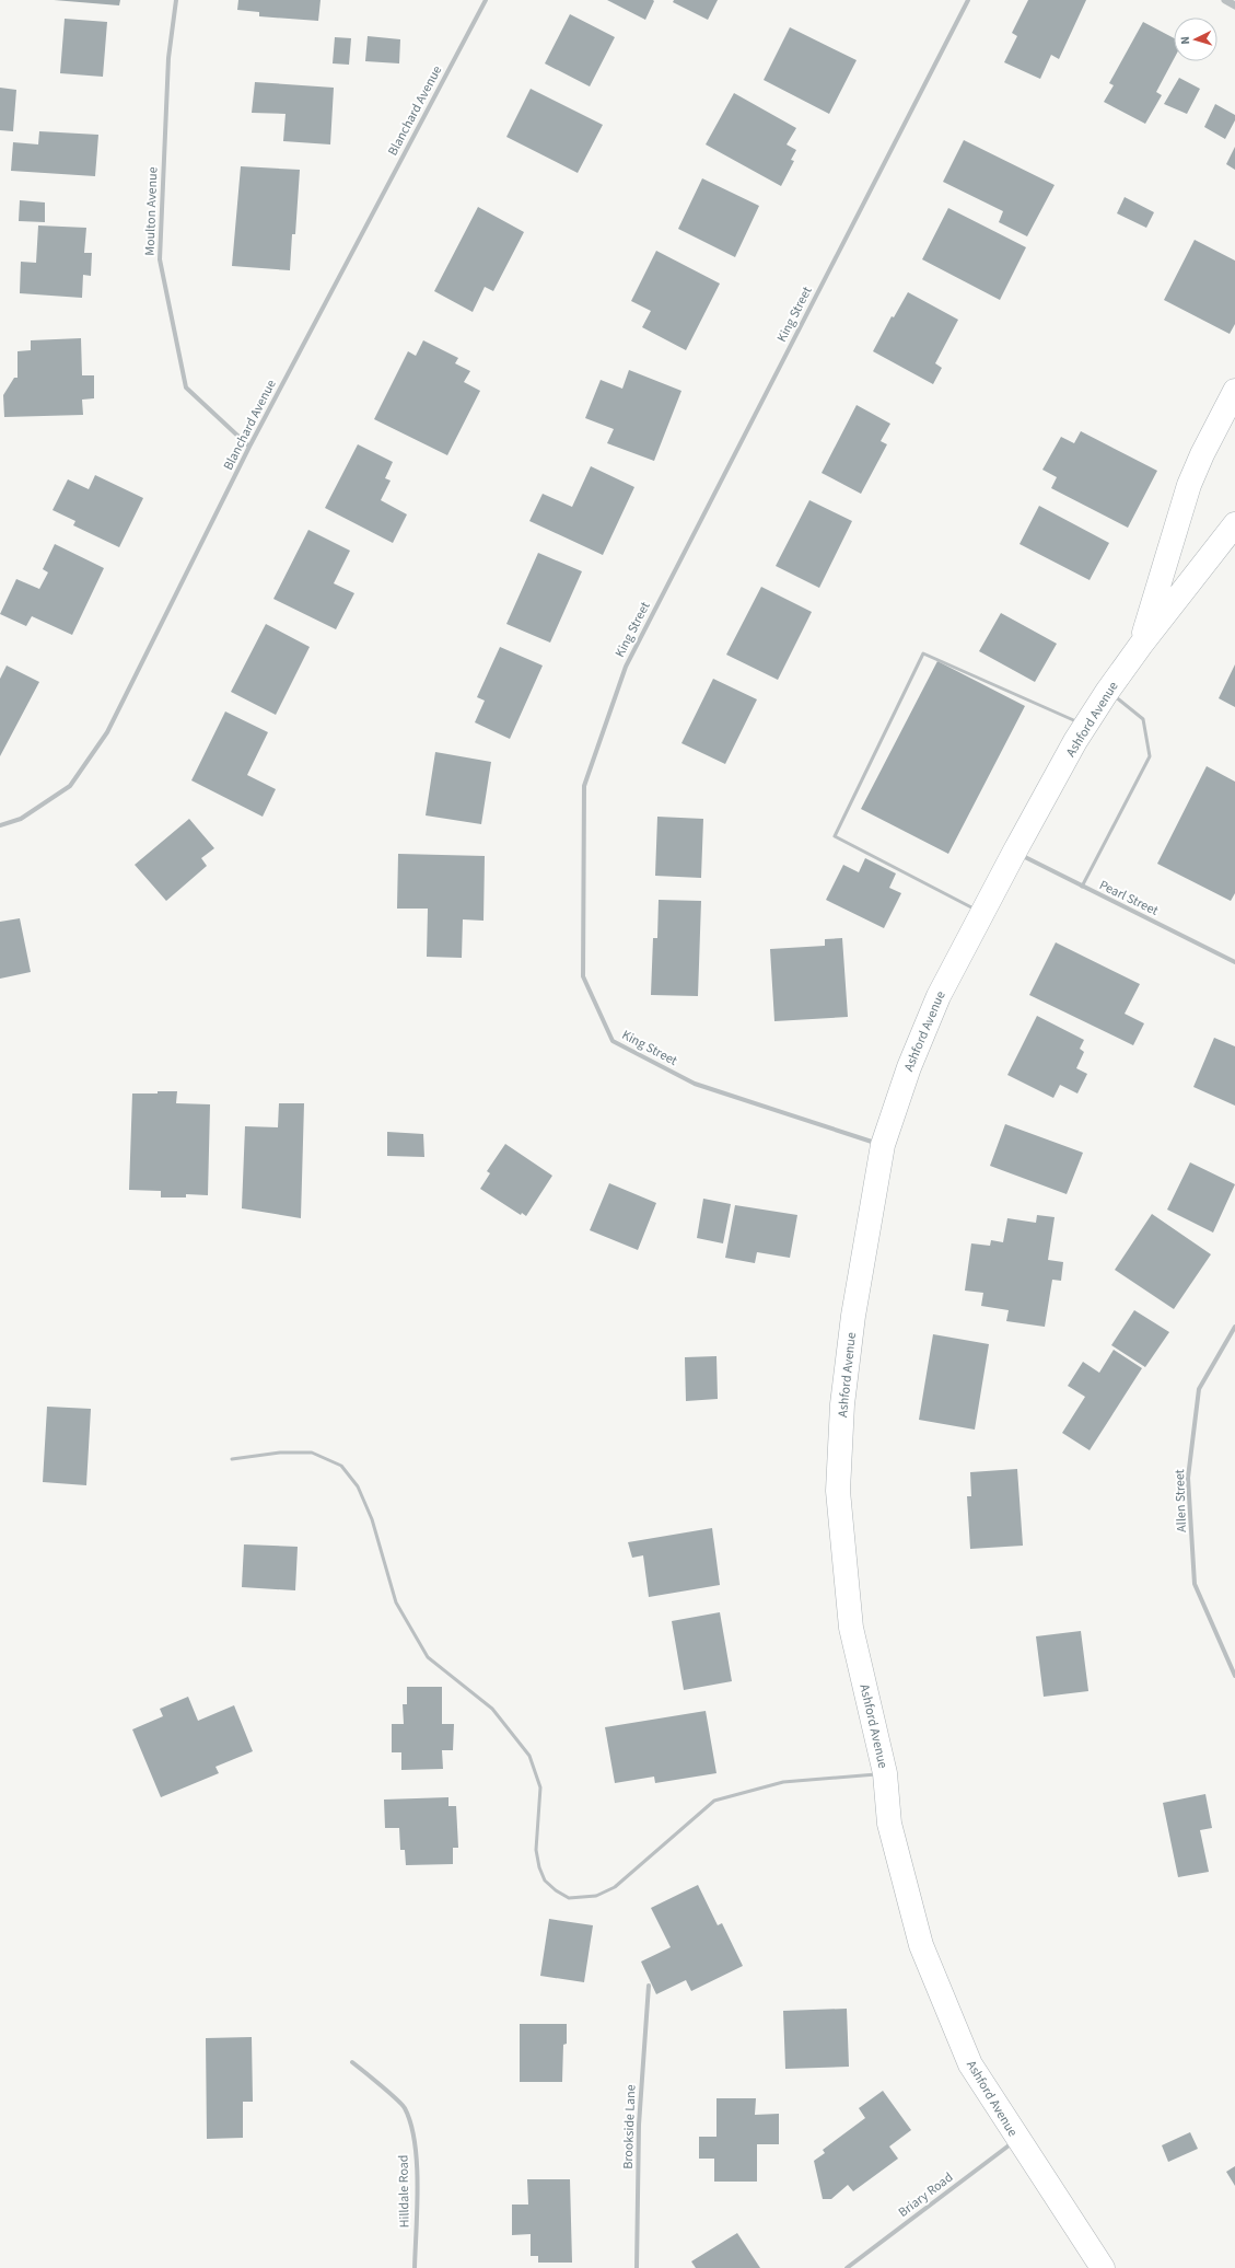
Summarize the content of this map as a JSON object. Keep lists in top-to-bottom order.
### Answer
{
  "streets": {
    "main road": ["Ashford Avenue"],
    "street": [
      "Blanchard Avenue",
      "Moulton Avenue",
      "King Street",
      "Pearl Street",
      "Allen Street",
      "Brookside Lane",
      "Hilldale Road",
      "Briary Road"
    ]
  },
  "crossings": [
    ["Blanchard Avenue", "Moulton Avenue"],
    ["King Street", "Ashford Avenue"],
    ["Ashford Avenue", "Pearl Street"],
    ["Ashford Avenue", "Briary Road"]
  ],
  "north": "left"
}
